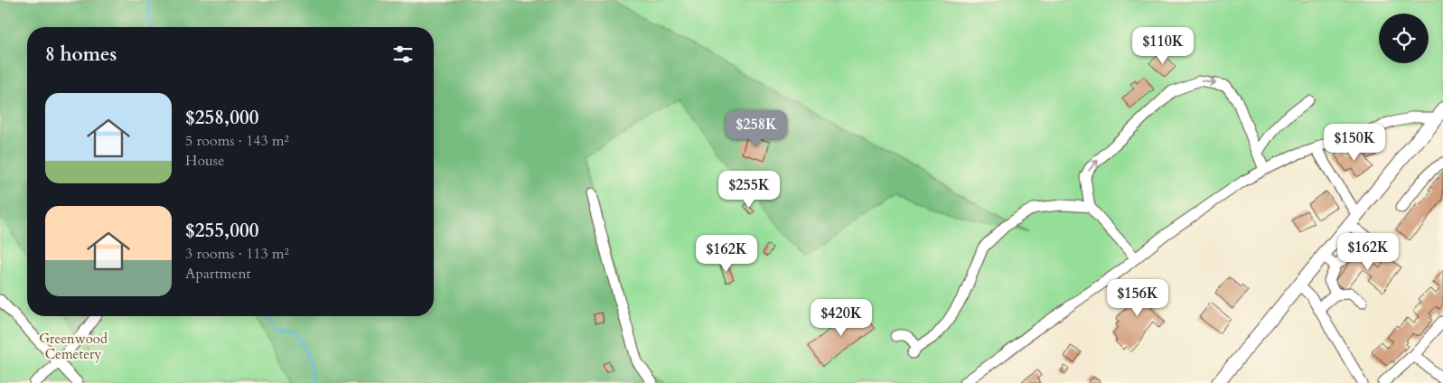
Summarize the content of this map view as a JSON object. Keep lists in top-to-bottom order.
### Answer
{
  "parks": ["Greenwood Cemetery"],
  "page": {
    "price": [
      "$110K",
      "$258K",
      "$150K",
      "$255K",
      "$162K",
      "$162K",
      "$156K",
      "$420K"
    ],
    "heading": "8 homes",
    "list": [
      {
        "name": "$258,000",
        "note": "5 rooms · 143 m² · House"
      },
      {
        "name": "$255,000",
        "note": "3 rooms · 113 m² · Apartment"
      }
    ]
  }
}
